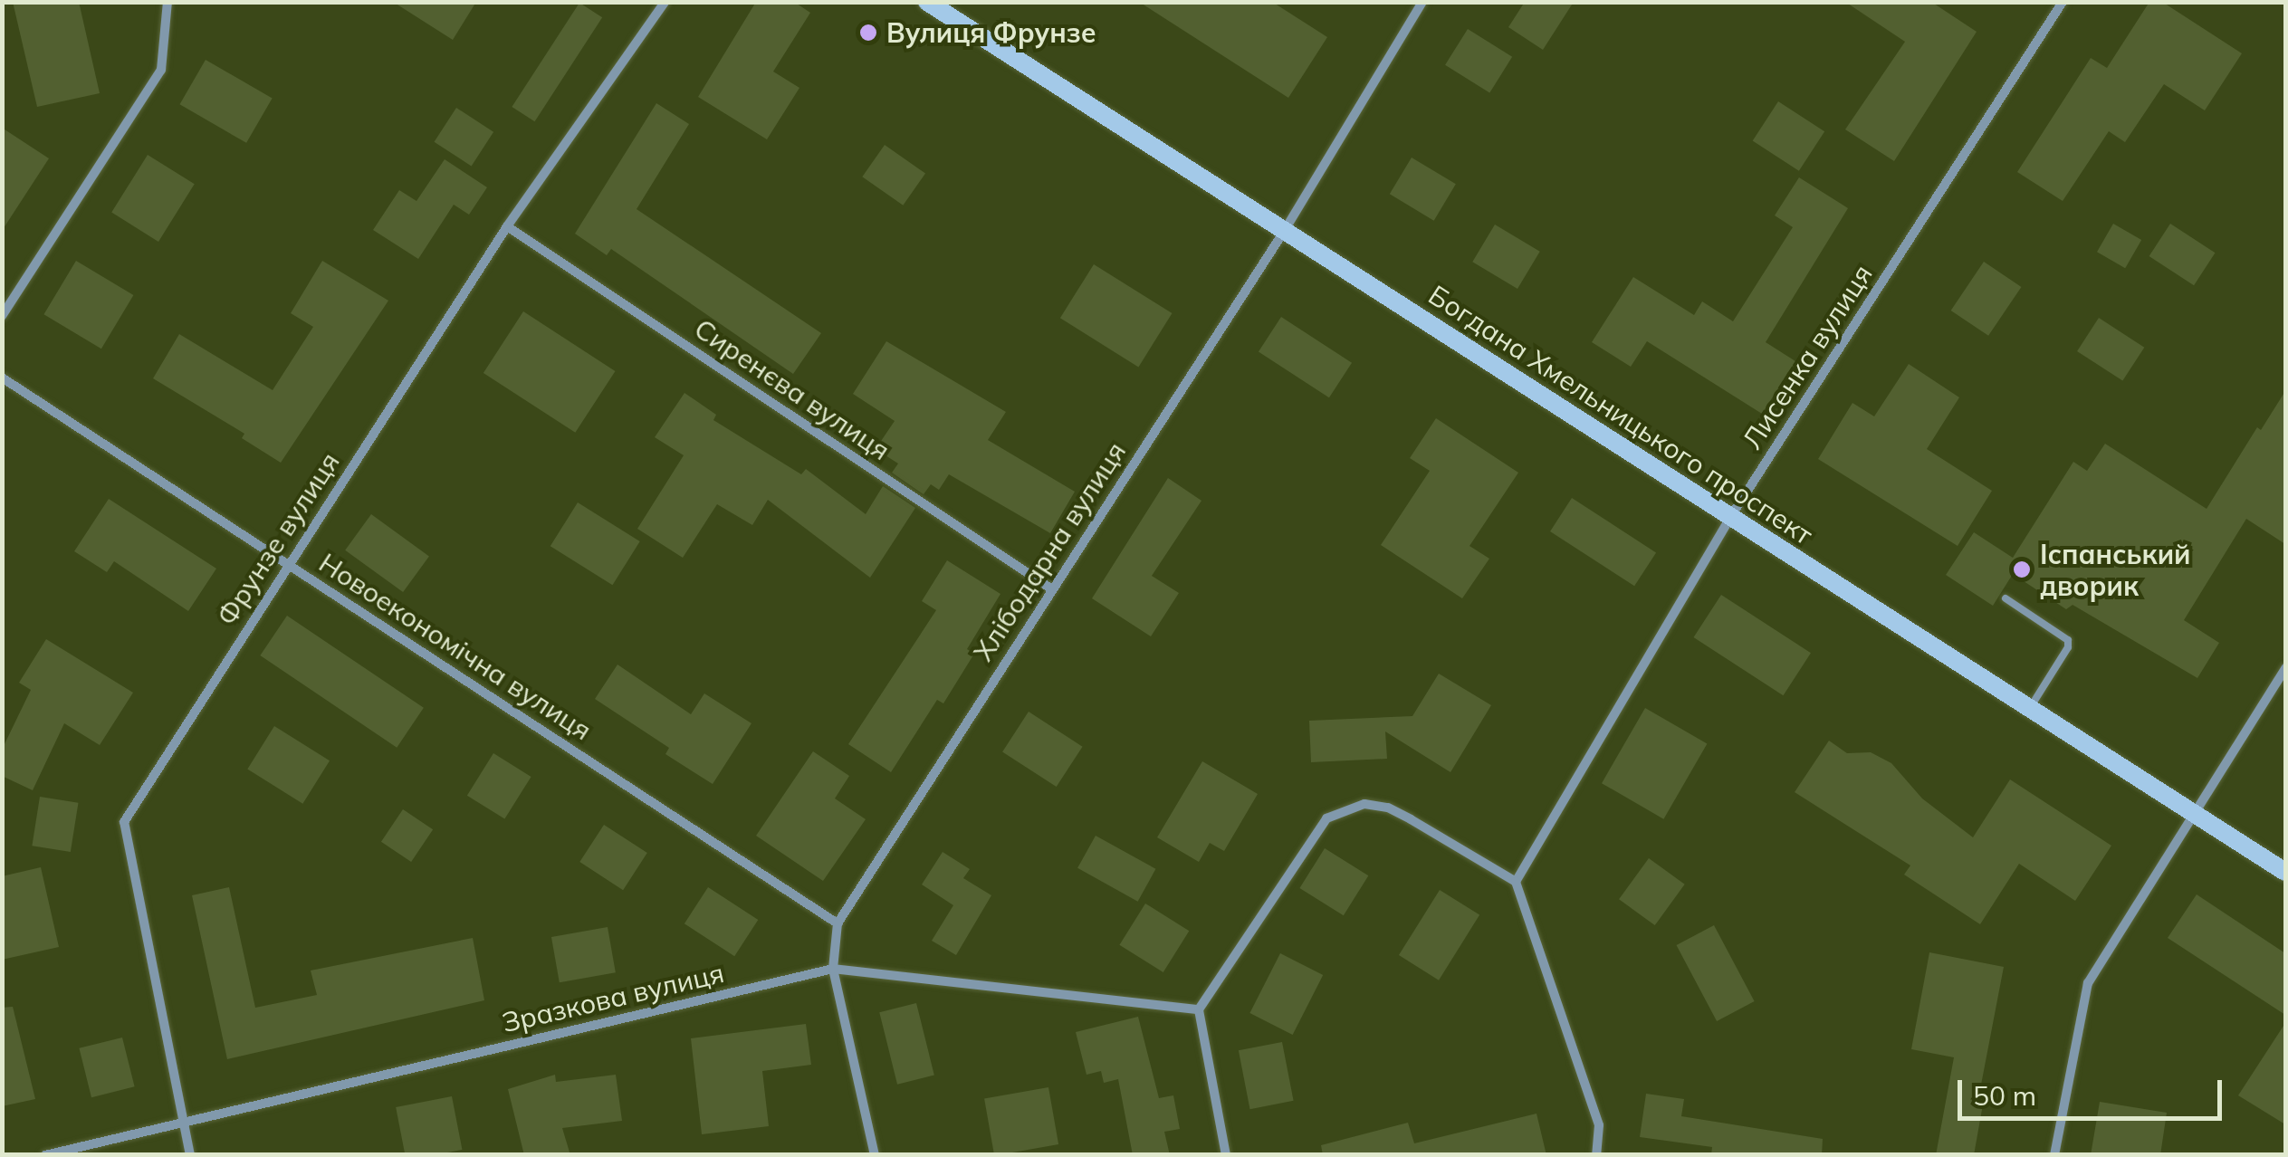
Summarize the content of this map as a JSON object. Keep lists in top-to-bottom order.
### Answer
{
  "streets": {
    "main road": ["Богдана Хмельницького проспект"],
    "street": [
      "Лисенка вулиця",
      "Сиренєва вулиця",
      "Фрунзе вулиця",
      "Хлібодарна вулиця",
      "Новоекономічна вулиця",
      "Зразкова вулиця"
    ]
  },
  "crossings": [
    ["Лисенка вулиця", "Богдана Хмельницького проспект"],
    ["Сиренєва вулиця", "Фрунзе вулиця"],
    ["Сиренєва вулиця", "Хлібодарна вулиця"],
    ["Богдана Хмельницького проспект", "Хлібодарна вулиця"],
    ["Фрунзе вулиця", "Новоекономічна вулиця"],
    ["Фрунзе вулиця", "Зразкова вулиця"],
    ["Хлібодарна вулиця", "Новоекономічна вулиця"],
    ["Хлібодарна вулиця", "Зразкова вулиця"]
  ],
  "places": ["Вулиця Фрунзе", "Іспанський дворик"],
  "scale_bar": "50 m"
}
